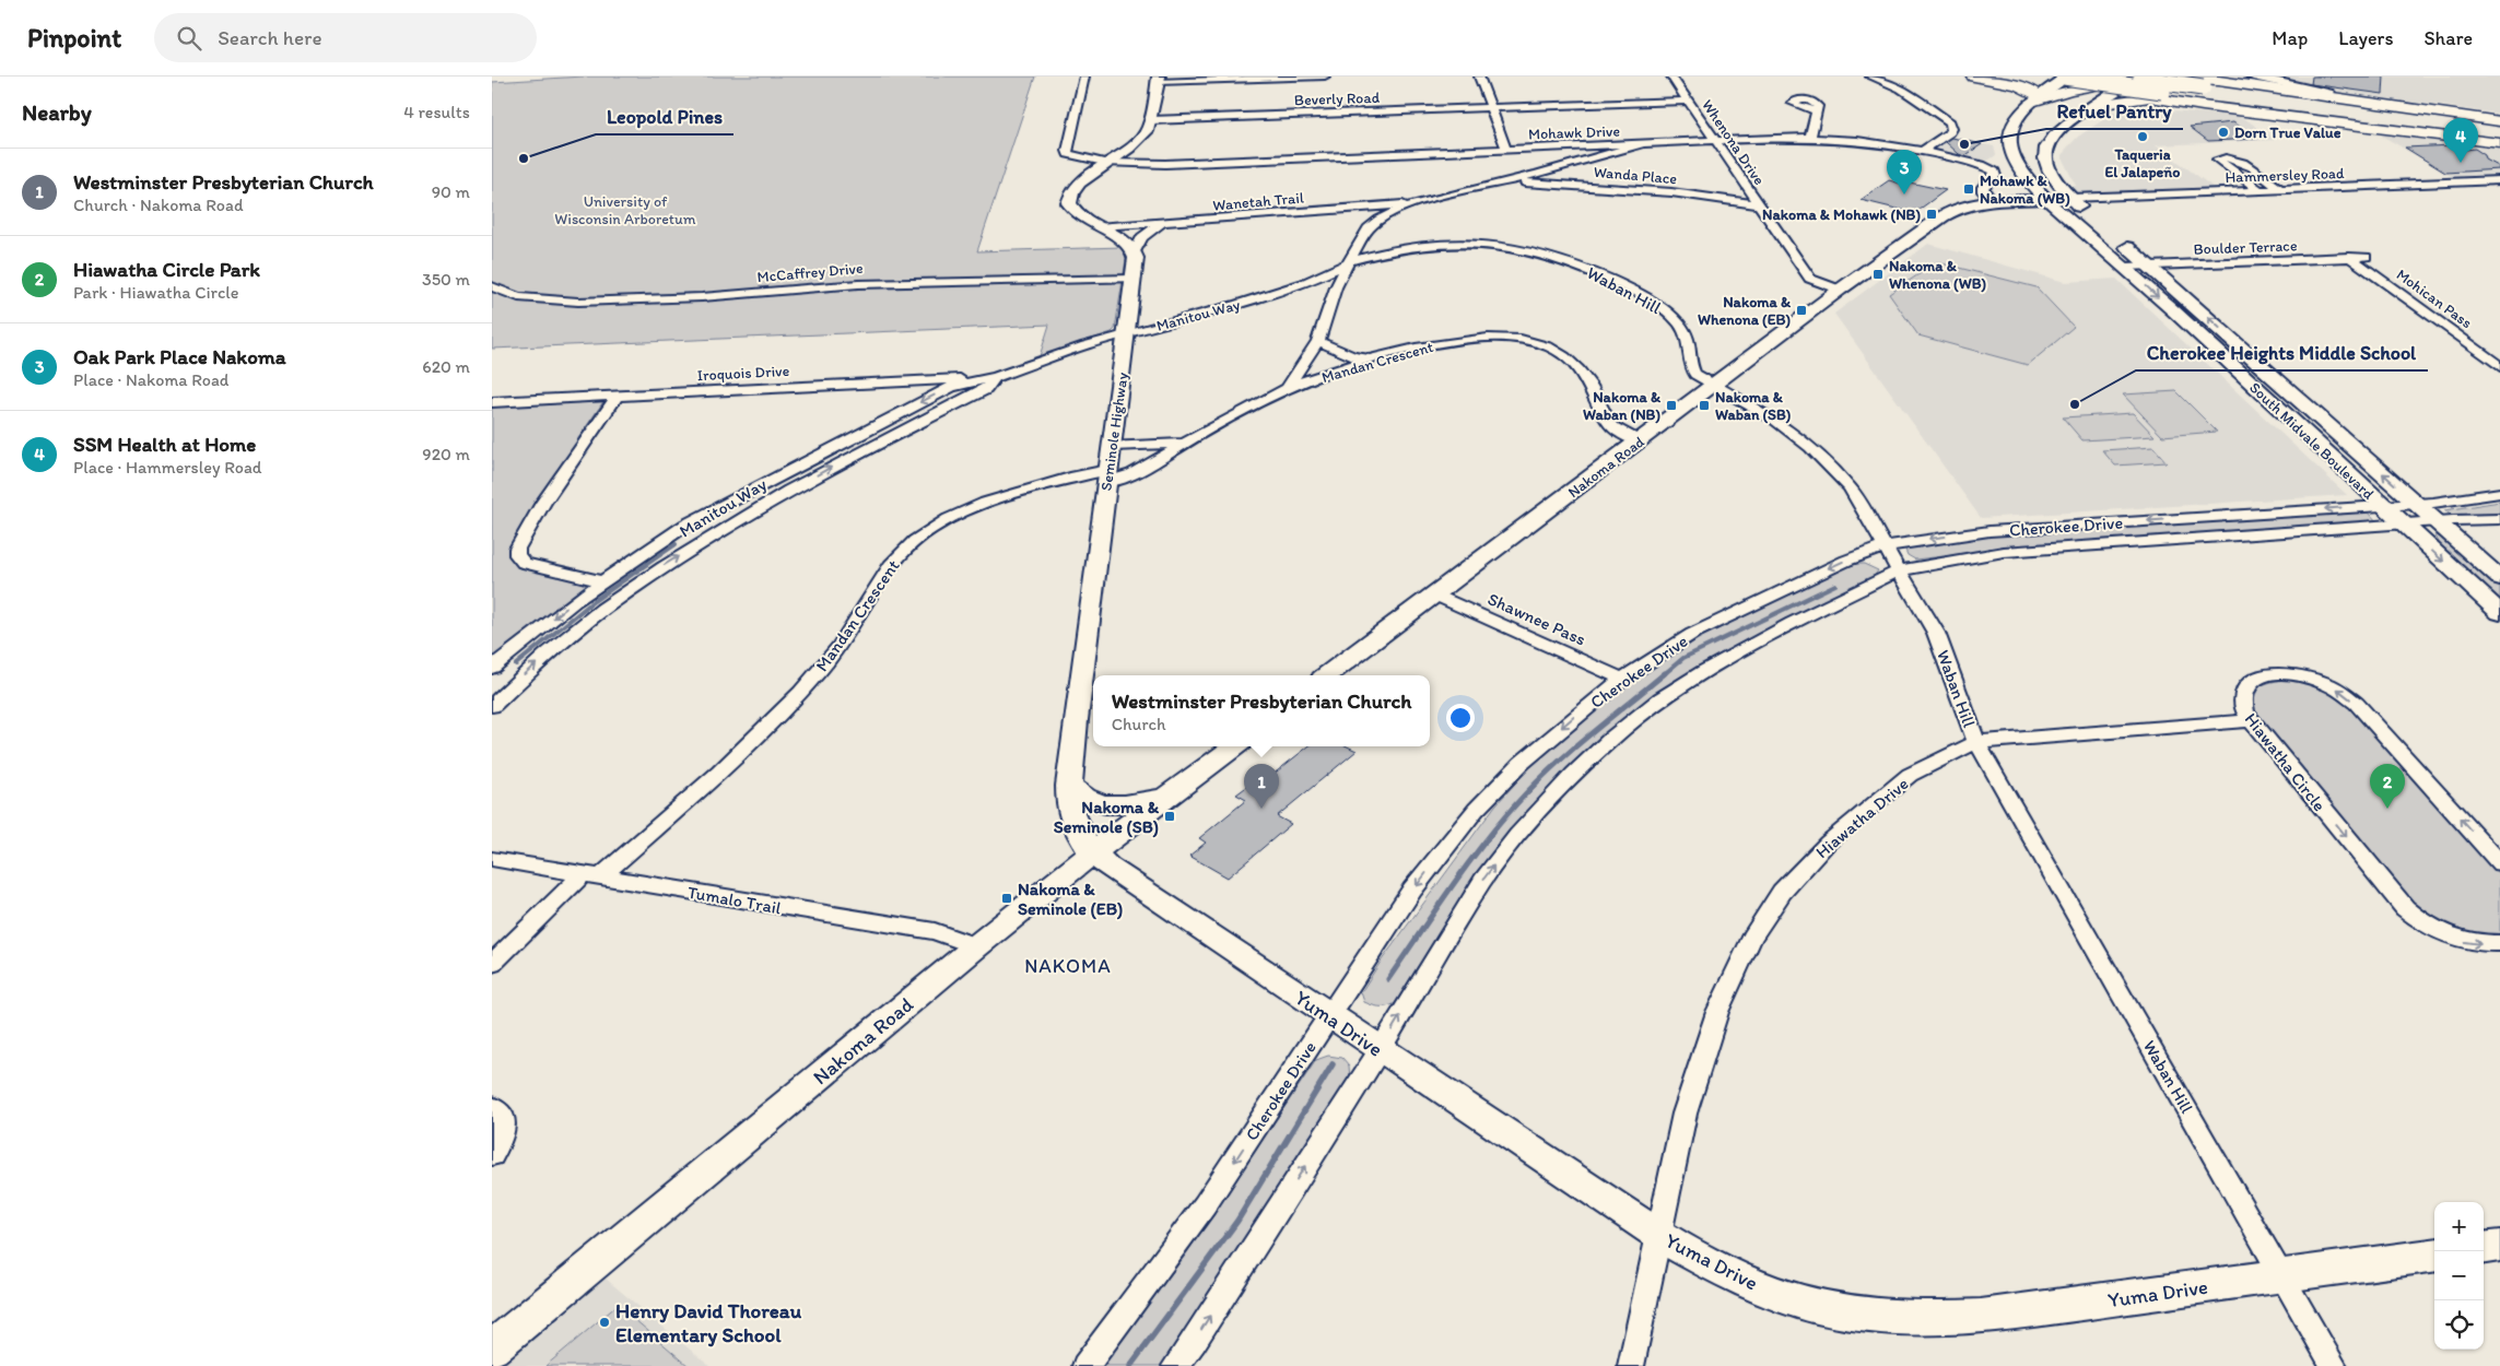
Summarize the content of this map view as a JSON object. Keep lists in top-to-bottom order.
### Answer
{
  "streets": {
    "main road": [
      "Seminole Highway",
      "South Midvale Boulevard",
      "Nakoma Road",
      "Yuma Drive"
    ],
    "street": [
      "Beverly Road",
      "Mohawk Drive",
      "Whenona Drive",
      "Wanda Place",
      "Hammersley Road",
      "Wanetah Trail",
      "Boulder Terrace",
      "McCaffrey Drive",
      "Waban Hill",
      "Mohican Pass",
      "Manitou Way",
      "Mandan Crescent",
      "Iroquois Drive",
      "Cherokee Drive",
      "Shawnee Pass",
      "Hiawatha Circle",
      "Hiawatha Drive",
      "Tumalo Trail"
    ]
  },
  "crossings": [
    ["Beverly Road", "Whenona Drive"],
    ["Mohawk Drive", "Whenona Drive"],
    ["Mohawk Drive", "Nakoma Road"],
    ["Whenona Drive", "Wanda Place"],
    ["Whenona Drive", "Nakoma Road"],
    ["Hammersley Road", "Nakoma Road"],
    ["Boulder Terrace", "Mohican Pass"],
    ["Boulder Terrace", "South Midvale Boulevard"],
    ["McCaffrey Drive", "Seminole Highway"],
    ["Waban Hill", "Manitou Way"],
    ["Waban Hill", "Nakoma Road"],
    ["Waban Hill", "Cherokee Drive"],
    ["Waban Hill", "Hiawatha Drive"],
    ["Waban Hill", "Yuma Drive"],
    ["Manitou Way", "Iroquois Drive"],
    ["Manitou Way", "Seminole Highway"],
    ["Mandan Crescent", "Seminole Highway"],
    ["Mandan Crescent", "Nakoma Road"],
    ["Mandan Crescent", "Tumalo Trail"],
    ["Seminole Highway", "Nakoma Road"],
    ["Seminole Highway", "Yuma Drive"],
    ["South Midvale Boulevard", "Nakoma Road"],
    ["South Midvale Boulevard", "Cherokee Drive"],
    ["Nakoma Road", "Shawnee Pass"],
    ["Nakoma Road", "Tumalo Trail"],
    ["Nakoma Road", "Yuma Drive"],
    ["Cherokee Drive", "Shawnee Pass"],
    ["Cherokee Drive", "Yuma Drive"],
    ["Hiawatha Circle", "Hiawatha Drive"],
    ["Hiawatha Drive", "Yuma Drive"]
  ],
  "districts": ["NAKOMA"],
  "parks": ["University of Wisconsin Arboretum"],
  "places": {
    "other": [
      "Dorn True Value",
      "Taqueria El Jalapeño",
      "Refuel Pantry",
      "Leopold Pines",
      "Cherokee Heights Middle School",
      "Henry David Thoreau Elementary School"
    ],
    "transit": [
      "Mohawk & Nakoma (WB)",
      "Nakoma & Mohawk (NB)",
      "Nakoma & Whenona (WB)",
      "Nakoma & Whenona (EB)",
      "Nakoma & Waban (NB)",
      "Nakoma & Waban (SB)",
      "Nakoma & Seminole (SB)",
      "Nakoma & Seminole (EB)"
    ]
  },
  "page": {
    "header": "Pinpoint",
    "search": "Search here",
    "nav": ["Map", "Layers", "Share"],
    "heading": ["Nearby", "4 results"],
    "pins": [
      "4",
      "3",
      "1",
      "2"
    ],
    "list": [
      {
        "mark": "1",
        "name": "Westminster Presbyterian Church",
        "note": "Church · Nakoma Road",
        "value": "90 m"
      },
      {
        "mark": "2",
        "name": "Hiawatha Circle Park",
        "note": "Park · Hiawatha Circle",
        "value": "350 m"
      },
      {
        "mark": "3",
        "name": "Oak Park Place Nakoma",
        "note": "Place · Nakoma Road",
        "value": "620 m"
      },
      {
        "mark": "4",
        "name": "SSM Health at Home",
        "note": "Place · Hammersley Road",
        "value": "920 m"
      }
    ],
    "popup": ["Westminster Presbyterian Church", "Church"],
    "map_buttons": ["+", "−"]
  }
}
